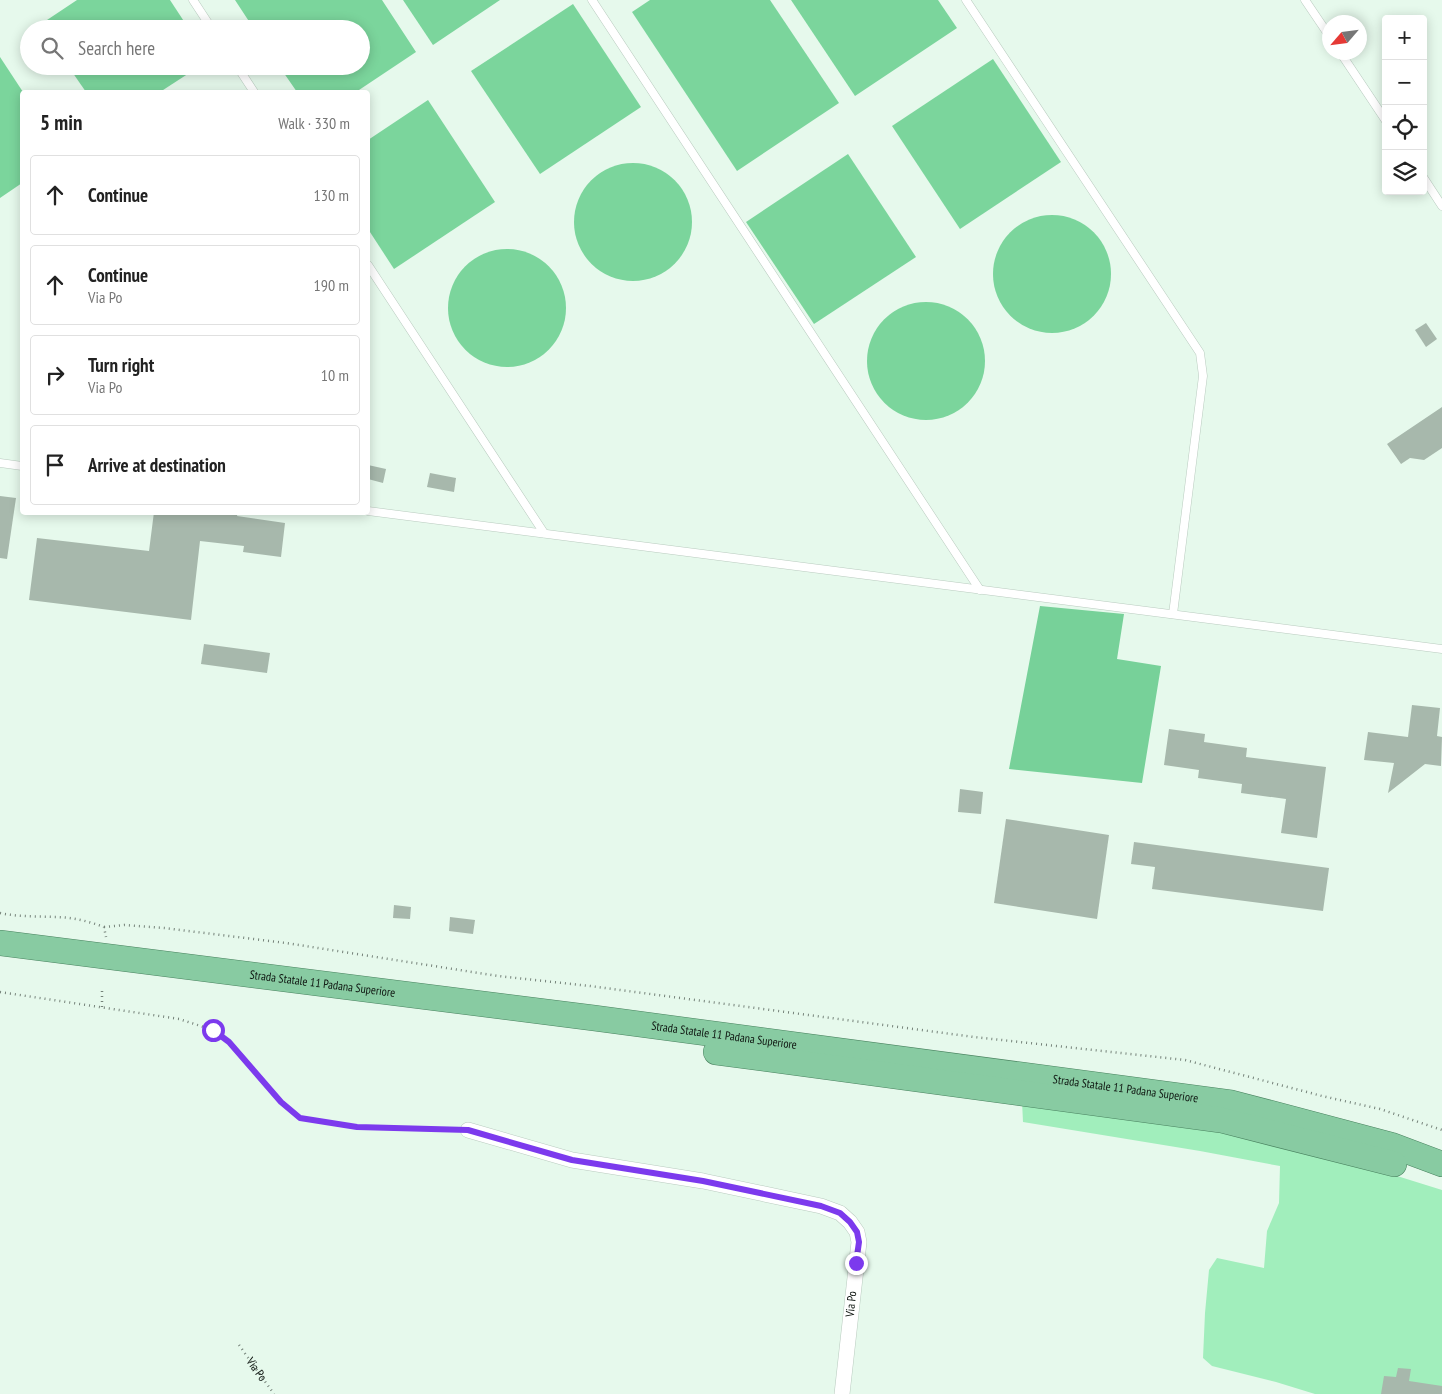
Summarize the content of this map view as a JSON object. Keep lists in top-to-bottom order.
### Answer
{
  "streets": {
    "highway": ["Strada Statale 11 Padana Superiore"],
    "street": ["Via Po"]
  },
  "north": "bottom left",
  "page": {
    "map_buttons": ["+", "−"],
    "search": "Search here",
    "heading": ["5 min", "Walk · 330 m"],
    "list": [
      ["Continue", "130 m"],
      ["Continue", "Via Po", "190 m"],
      ["Turn right", "Via Po", "10 m"],
      "Arrive at destination"
    ]
  }
}
